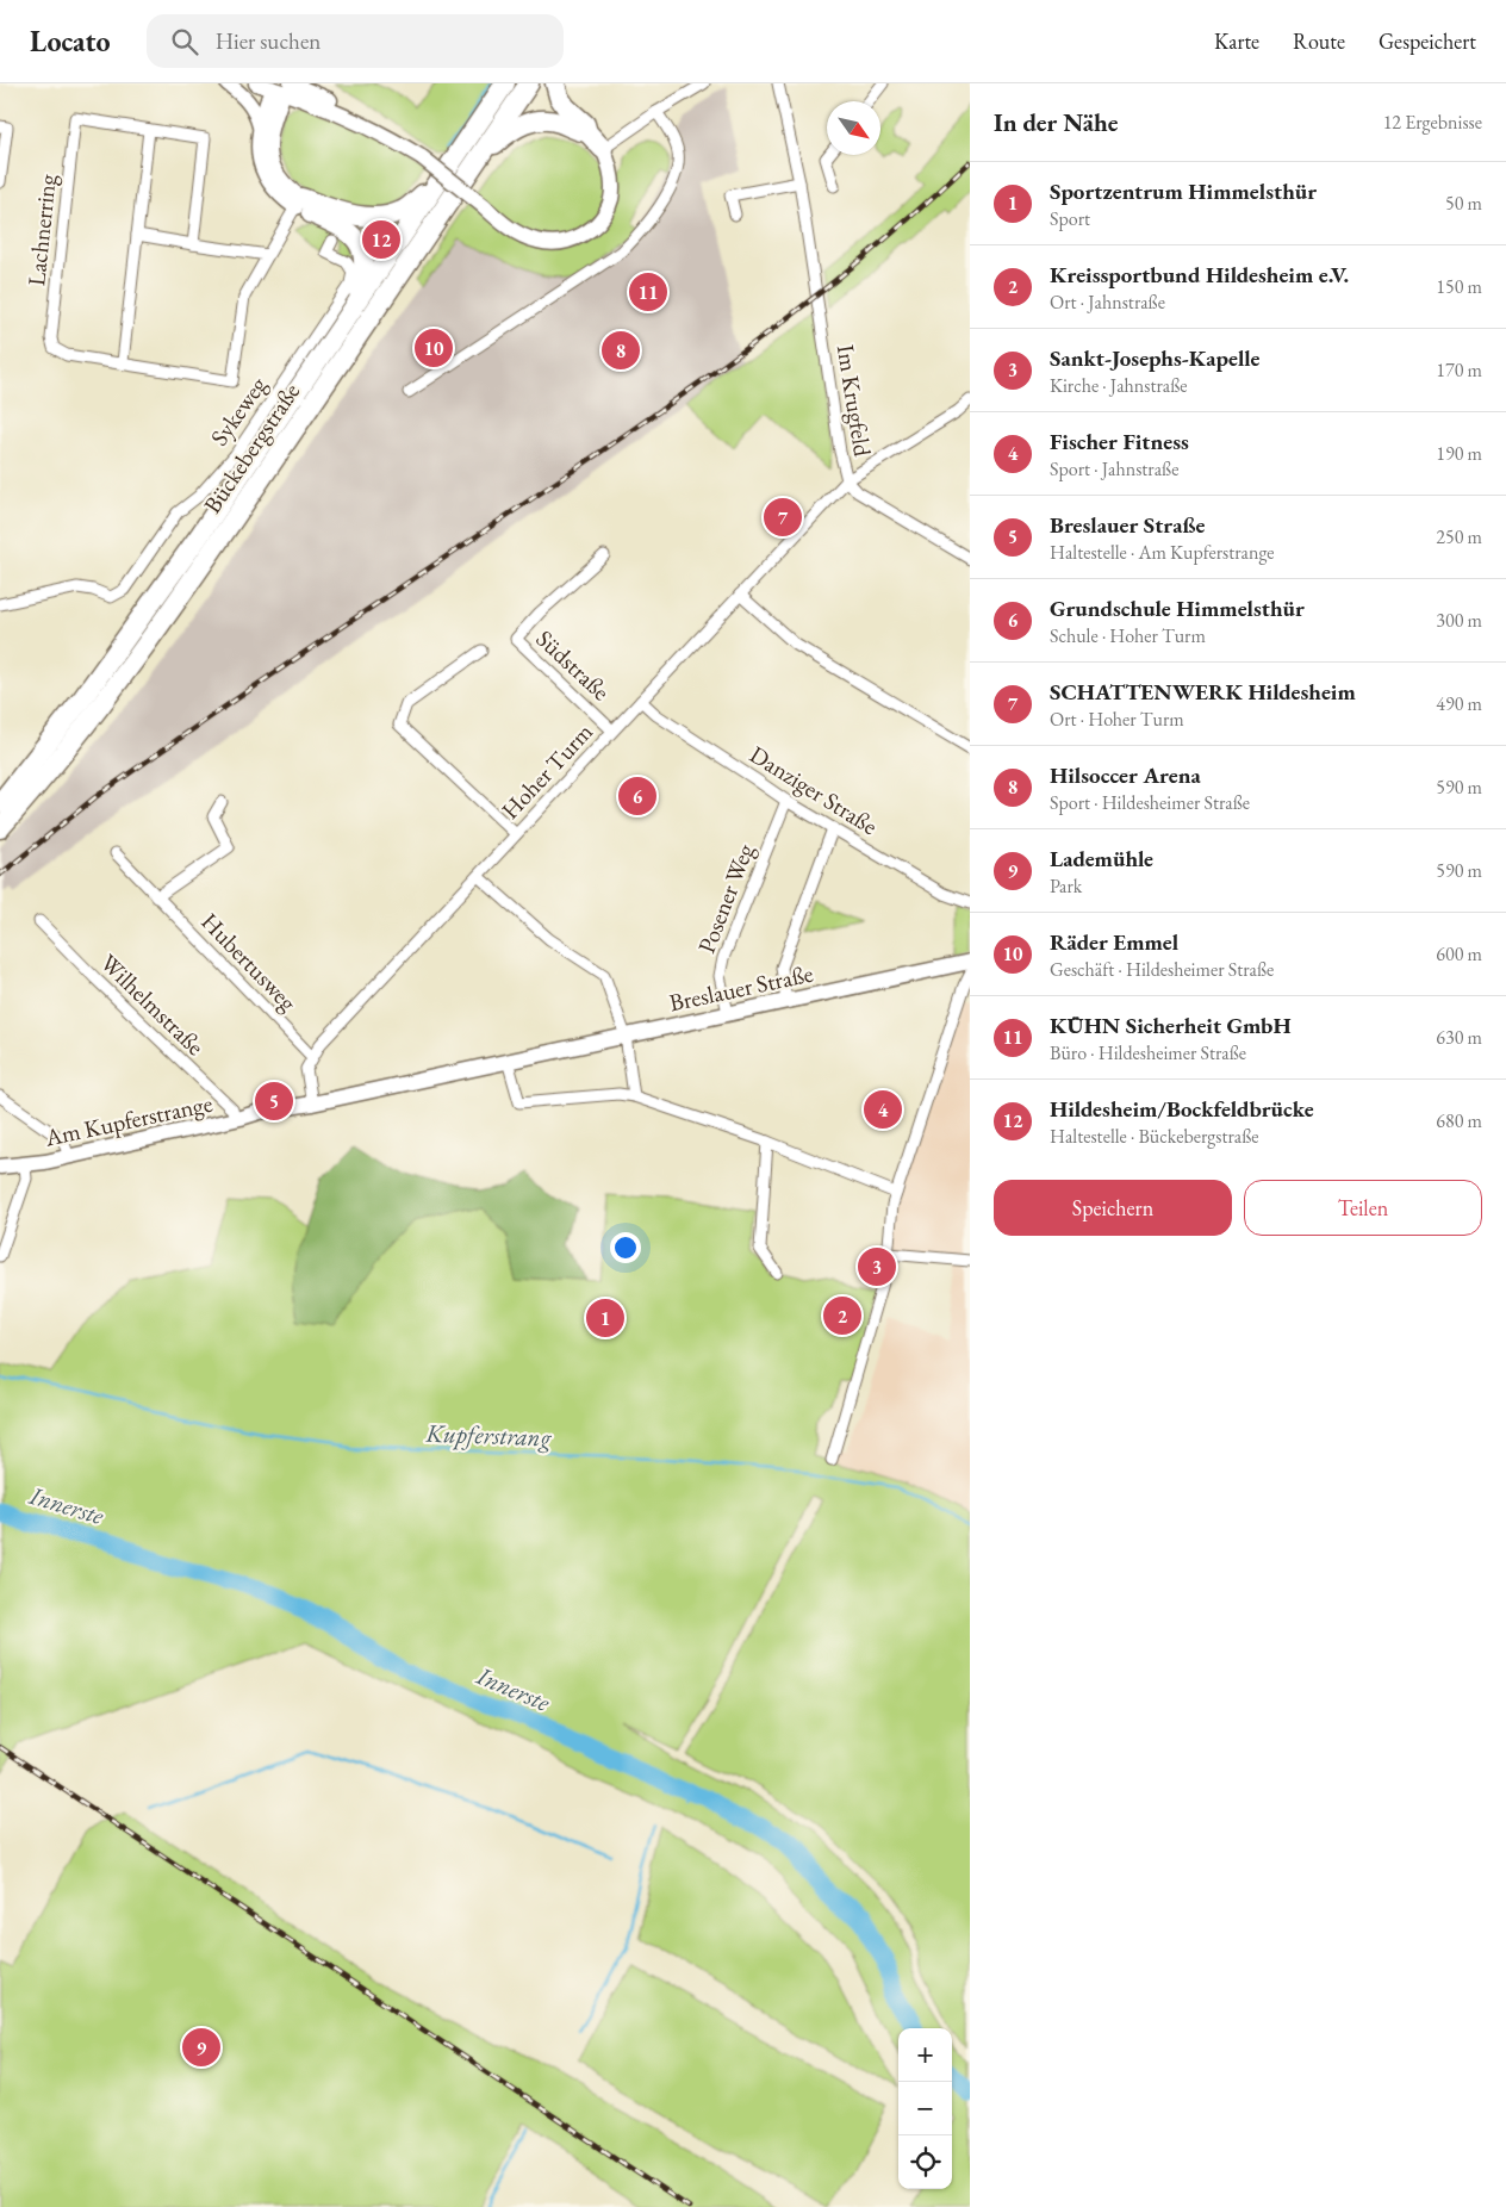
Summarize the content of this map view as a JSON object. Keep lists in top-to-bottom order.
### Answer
{
  "streets": {
    "highway": ["Bückebergstraße"],
    "street": [
      "Lachnerring",
      "Im Krugfeld",
      "Sykeweg",
      "Südstraße",
      "Hoher Turm",
      "Danziger Straße",
      "Posener Weg",
      "Hubertusweg",
      "Breslauer Straße",
      "Wilhelmstraße",
      "Am Kupferstrange"
    ]
  },
  "crossings": [
    ["Im Krugfeld", "Hoher Turm"],
    ["Südstraße", "Hoher Turm"],
    ["Hoher Turm", "Danziger Straße"],
    ["Hoher Turm", "Hubertusweg"],
    ["Danziger Straße", "Posener Weg"],
    ["Posener Weg", "Breslauer Straße"],
    ["Breslauer Straße", "Am Kupferstrange"],
    ["Wilhelmstraße", "Am Kupferstrange"]
  ],
  "water": ["Kupferstrang", "Innerste"],
  "north": "bottom right",
  "page": {
    "header": "Locato",
    "search": "Hier suchen",
    "nav": ["Karte", "Route", "Gespeichert"],
    "heading": ["In der Nähe", "12 Ergebnisse"],
    "list": [
      {
        "mark": "1",
        "name": "Sportzentrum Himmelsthür",
        "note": "Sport",
        "value": "50 m"
      },
      {
        "mark": "2",
        "name": "Kreissportbund Hildesheim e.V.",
        "note": "Ort · Jahnstraße",
        "value": "150 m"
      },
      {
        "mark": "3",
        "name": "Sankt-Josephs-Kapelle",
        "note": "Kirche · Jahnstraße",
        "value": "170 m"
      },
      {
        "mark": "4",
        "name": "Fischer Fitness",
        "note": "Sport · Jahnstraße",
        "value": "190 m"
      },
      {
        "mark": "5",
        "name": "Breslauer Straße",
        "note": "Haltestelle · Am Kupferstrange",
        "value": "250 m"
      },
      {
        "mark": "6",
        "name": "Grundschule Himmelsthür",
        "note": "Schule · Hoher Turm",
        "value": "300 m"
      },
      {
        "mark": "7",
        "name": "SCHATTENWERK Hildesheim",
        "note": "Ort · Hoher Turm",
        "value": "490 m"
      },
      {
        "mark": "8",
        "name": "Hilsoccer Arena",
        "note": "Sport · Hildesheimer Straße",
        "value": "590 m"
      },
      {
        "mark": "9",
        "name": "Lademühle",
        "note": "Park",
        "value": "590 m"
      },
      {
        "mark": "10",
        "name": "Räder Emmel",
        "note": "Geschäft · Hildesheimer Straße",
        "value": "600 m"
      },
      {
        "mark": "11",
        "name": "KÜHN Sicherheit GmbH",
        "note": "Büro · Hildesheimer Straße",
        "value": "630 m"
      },
      {
        "mark": "12",
        "name": "Hildesheim/Bockfeldbrücke",
        "note": "Haltestelle · Bückebergstraße",
        "value": "680 m"
      }
    ],
    "pins": [
      "12",
      "11",
      "10",
      "8",
      "7",
      "6",
      "5",
      "4",
      "3",
      "2",
      "1",
      "9"
    ],
    "buttons": ["Speichern", "Teilen"],
    "map_buttons": ["+", "−"]
  }
}
